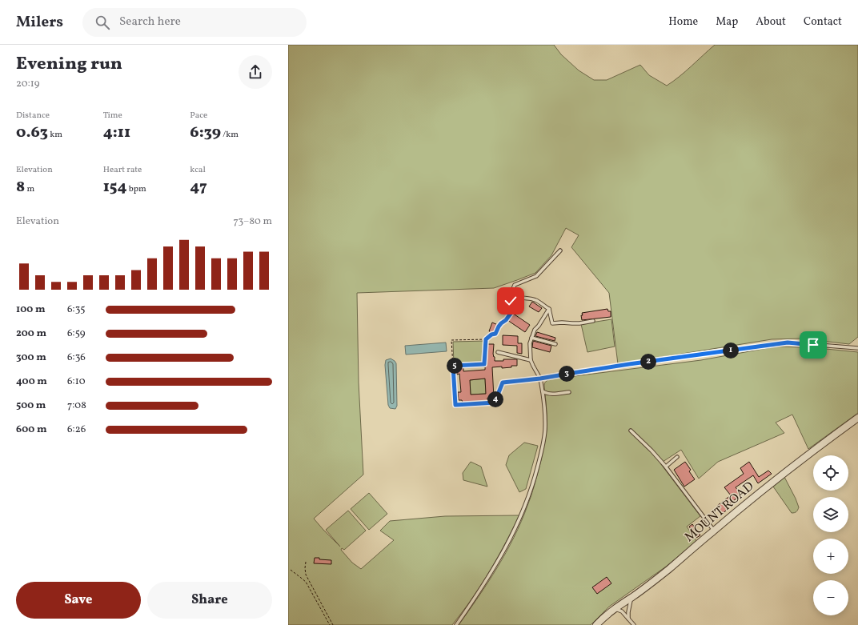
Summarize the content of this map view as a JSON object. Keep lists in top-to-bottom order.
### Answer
{
  "streets": {
    "street": ["MOUNT ROAD"]
  },
  "page": {
    "header": "Milers",
    "search": "Search here",
    "nav": [
      "Home",
      "Map",
      "About",
      "Contact"
    ],
    "heading": ["Evening run", "20:19"],
    "stats": [
      ["Distance", "0.63 km"],
      ["Time", "4:11"],
      ["Pace", "6:39 /km"],
      ["Elevation", "8 m"],
      ["Heart rate", "154 bpm"],
      ["kcal", "47"]
    ],
    "chart": ["Elevation", "73–80 m"],
    "list": [
      {
        "name": "100 m",
        "note": "6:35"
      },
      {
        "name": "200 m",
        "note": "6:59"
      },
      {
        "name": "300 m",
        "note": "6:36"
      },
      {
        "name": "400 m",
        "note": "6:10"
      },
      {
        "name": "500 m",
        "note": "7:08"
      },
      {
        "name": "600 m",
        "note": "6:26"
      }
    ],
    "pins": [
      "1",
      "2",
      "5",
      "3",
      "4"
    ],
    "map_buttons": ["+", "−"],
    "buttons": ["Save", "Share"]
  }
}
